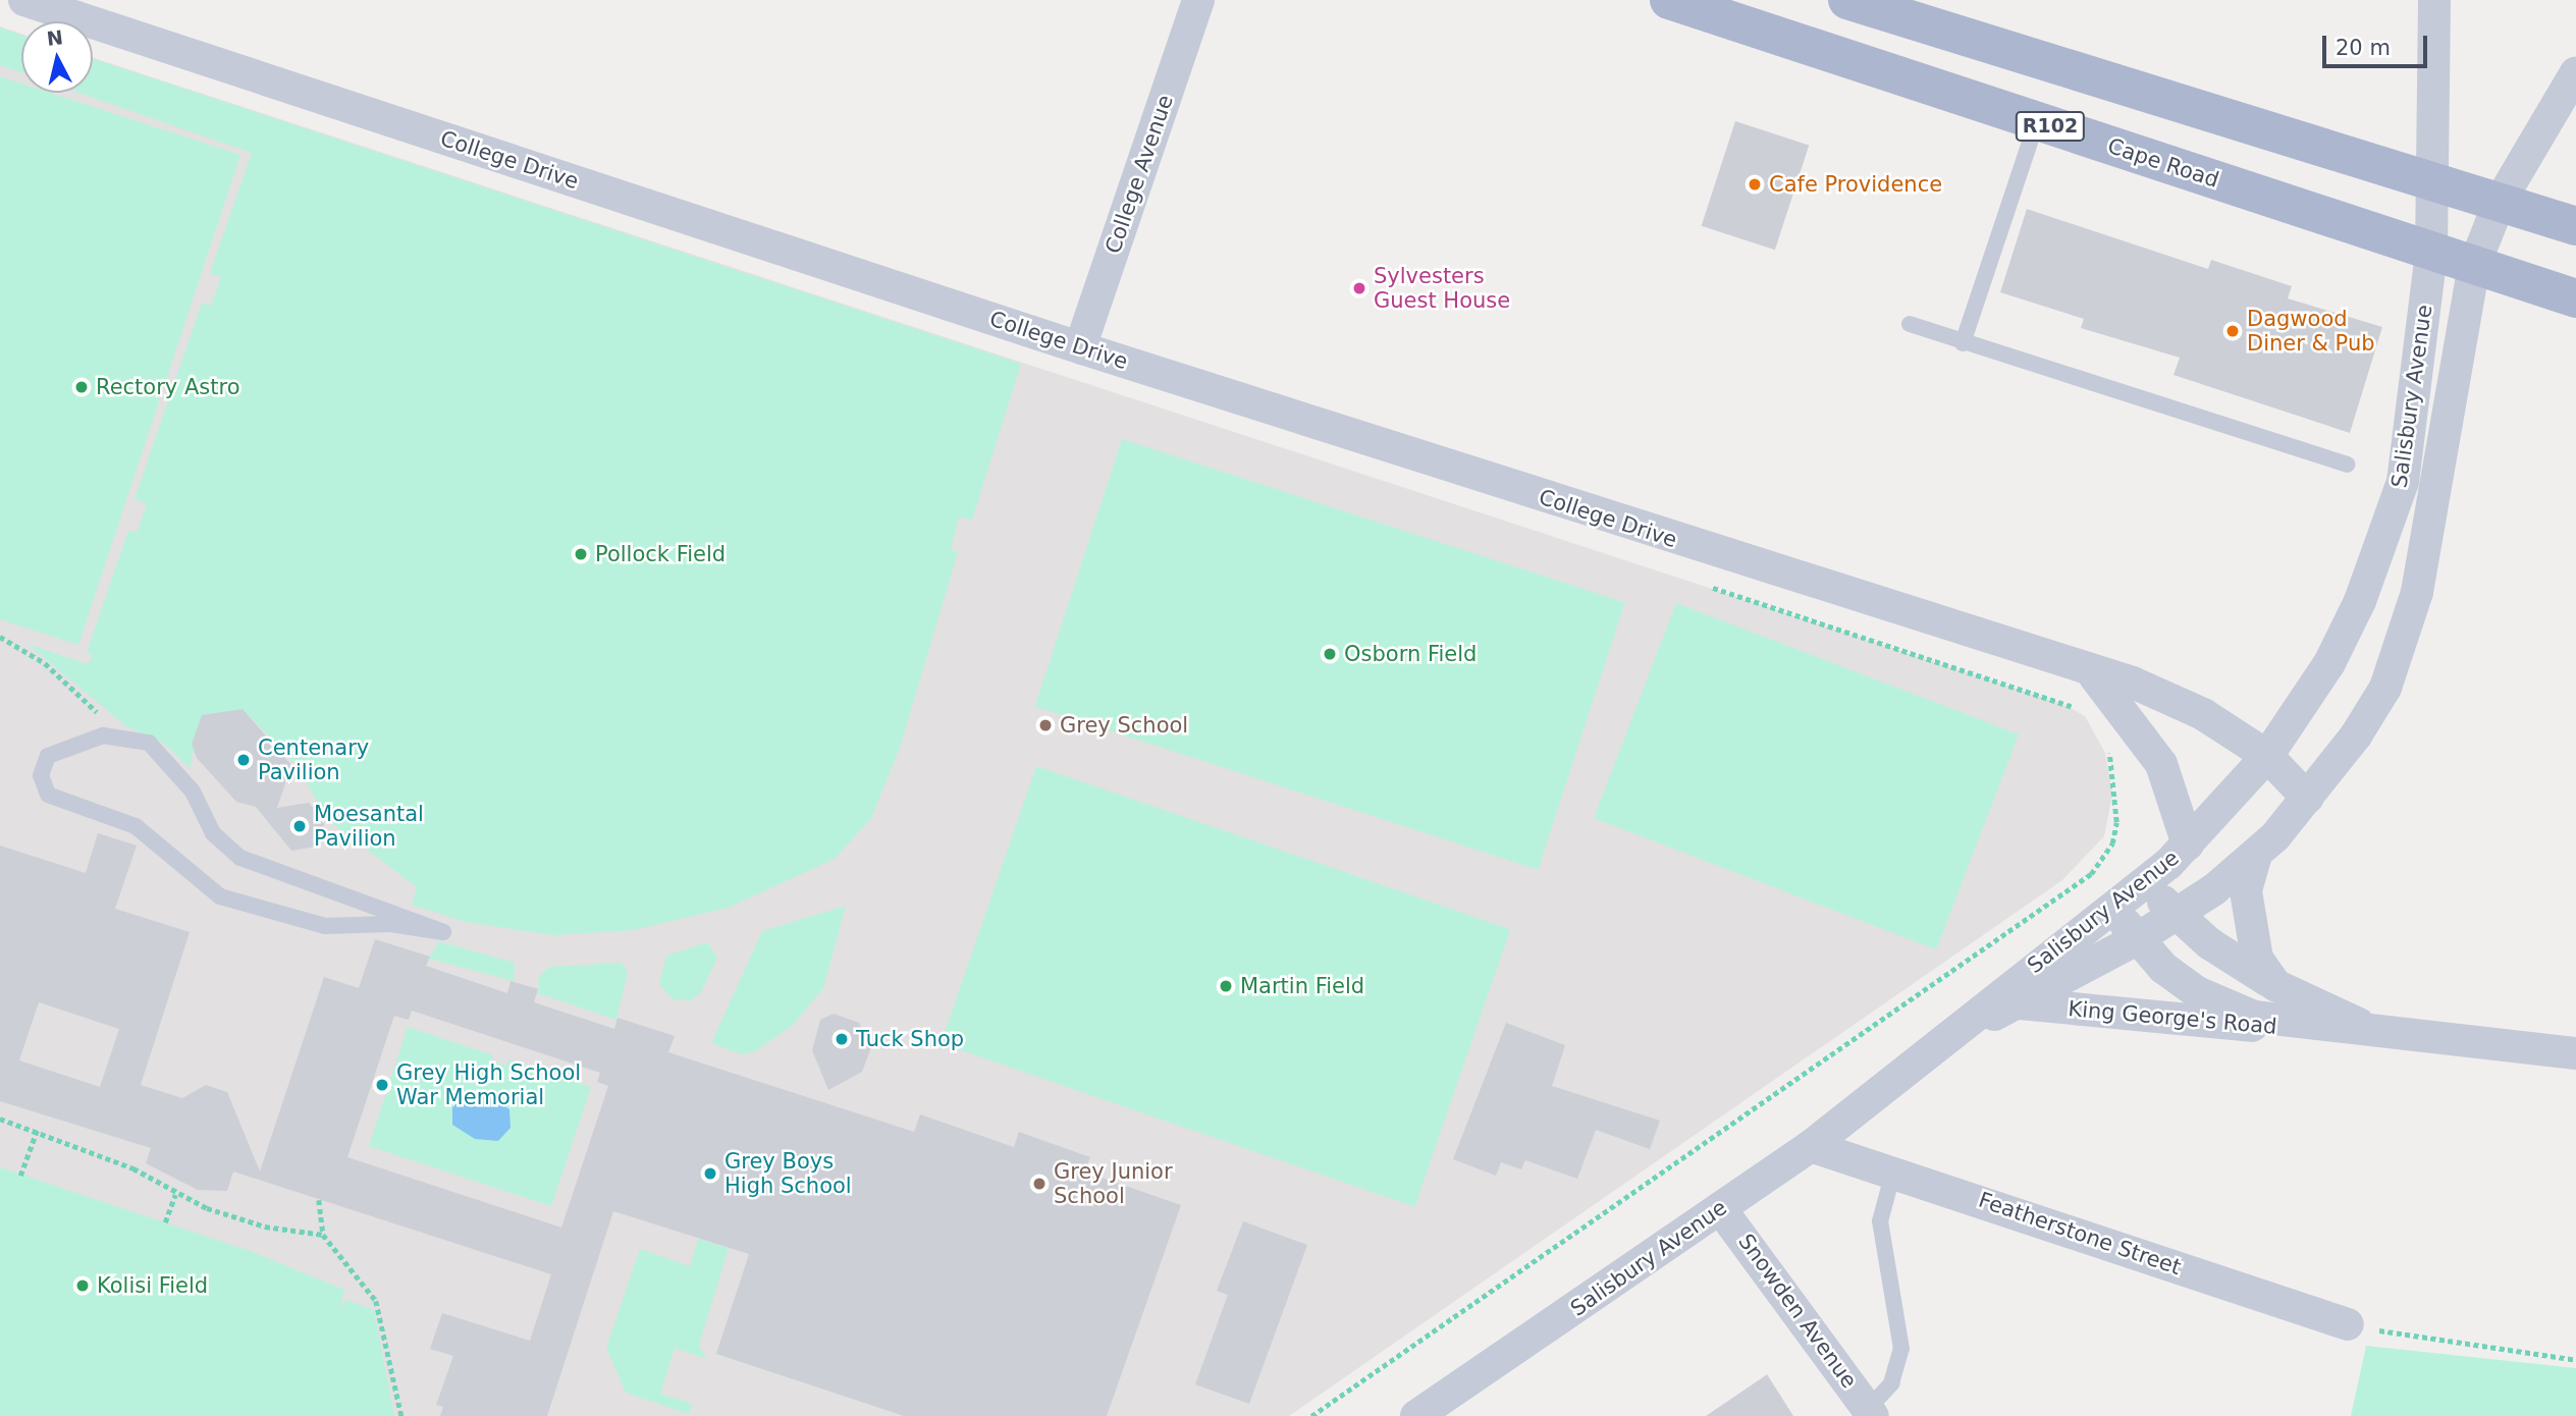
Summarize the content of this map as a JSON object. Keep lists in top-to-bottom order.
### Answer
{
  "streets": {
    "main road": ["R102", "Cape Road"],
    "street": [
      "College Drive",
      "College Avenue",
      "Salisbury Avenue",
      "King George's Road",
      "Featherstone Street",
      "Snowden Avenue"
    ]
  },
  "crossings": [
    ["College Drive", "College Avenue"],
    ["College Drive", "Salisbury Avenue"],
    ["Cape Road", "Salisbury Avenue"],
    ["Salisbury Avenue", "King George's Road"],
    ["Salisbury Avenue", "Featherstone Street"],
    ["Salisbury Avenue", "Snowden Avenue"]
  ],
  "places": [
    "Cafe Providence",
    "Sylvesters Guest House",
    "Dagwood Diner & Pub",
    "Rectory Astro",
    "Pollock Field",
    "Osborn Field",
    "Grey School",
    "Centenary Pavilion",
    "Moesantal Pavilion",
    "Martin Field",
    "Tuck Shop",
    "Grey High School War Memorial",
    "Grey Boys High School",
    "Grey Junior School",
    "Kolisi Field"
  ],
  "scale_bar": "20 m",
  "north": "top"
}
